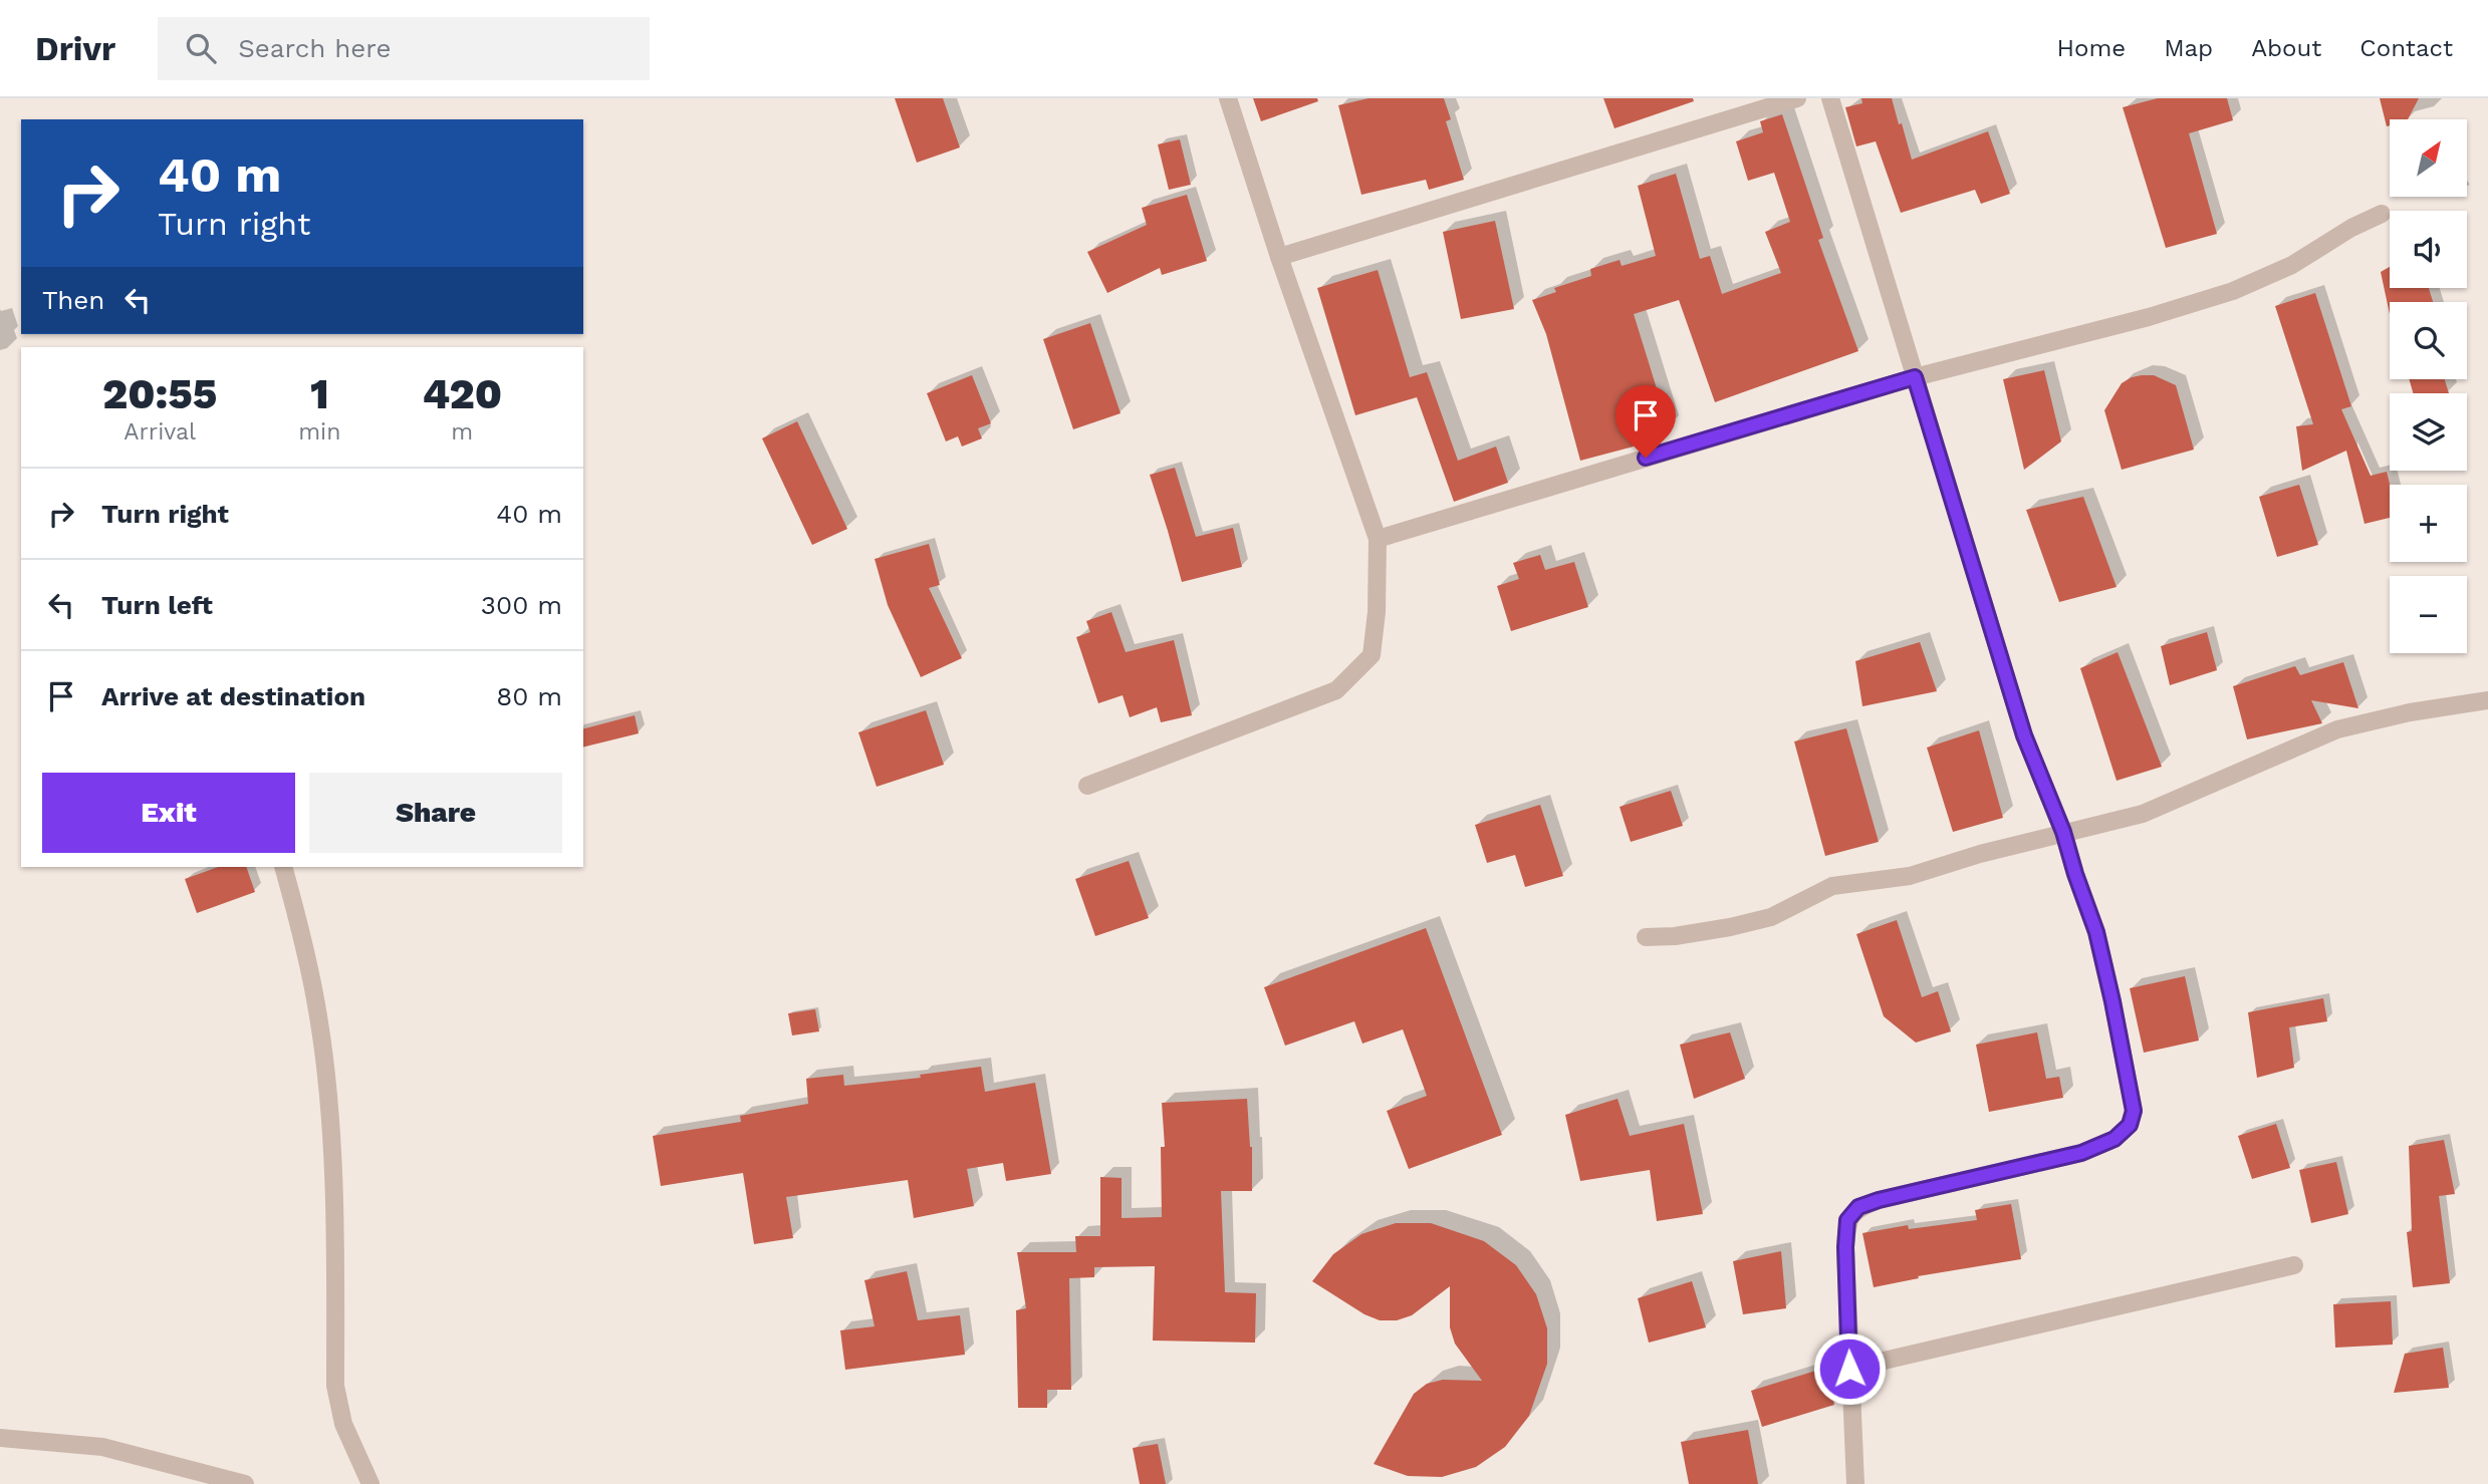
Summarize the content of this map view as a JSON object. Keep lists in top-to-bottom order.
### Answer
{
  "north": "top right",
  "page": {
    "header": "Drivr",
    "search": "Search here",
    "nav": [
      "Home",
      "Map",
      "About",
      "Contact"
    ],
    "map_buttons": ["+", "−"],
    "turn": ["40 m", "Turn right"],
    "then": "Then",
    "eta": [
      "20:55",
      "Arrival",
      "1",
      "min",
      "420",
      "m"
    ],
    "list": [
      {
        "name": "Turn right",
        "value": "40 m"
      },
      {
        "name": "Turn left",
        "value": "300 m"
      },
      {
        "name": "Arrive at destination",
        "value": "80 m"
      }
    ],
    "buttons": ["Exit", "Share"]
  }
}
